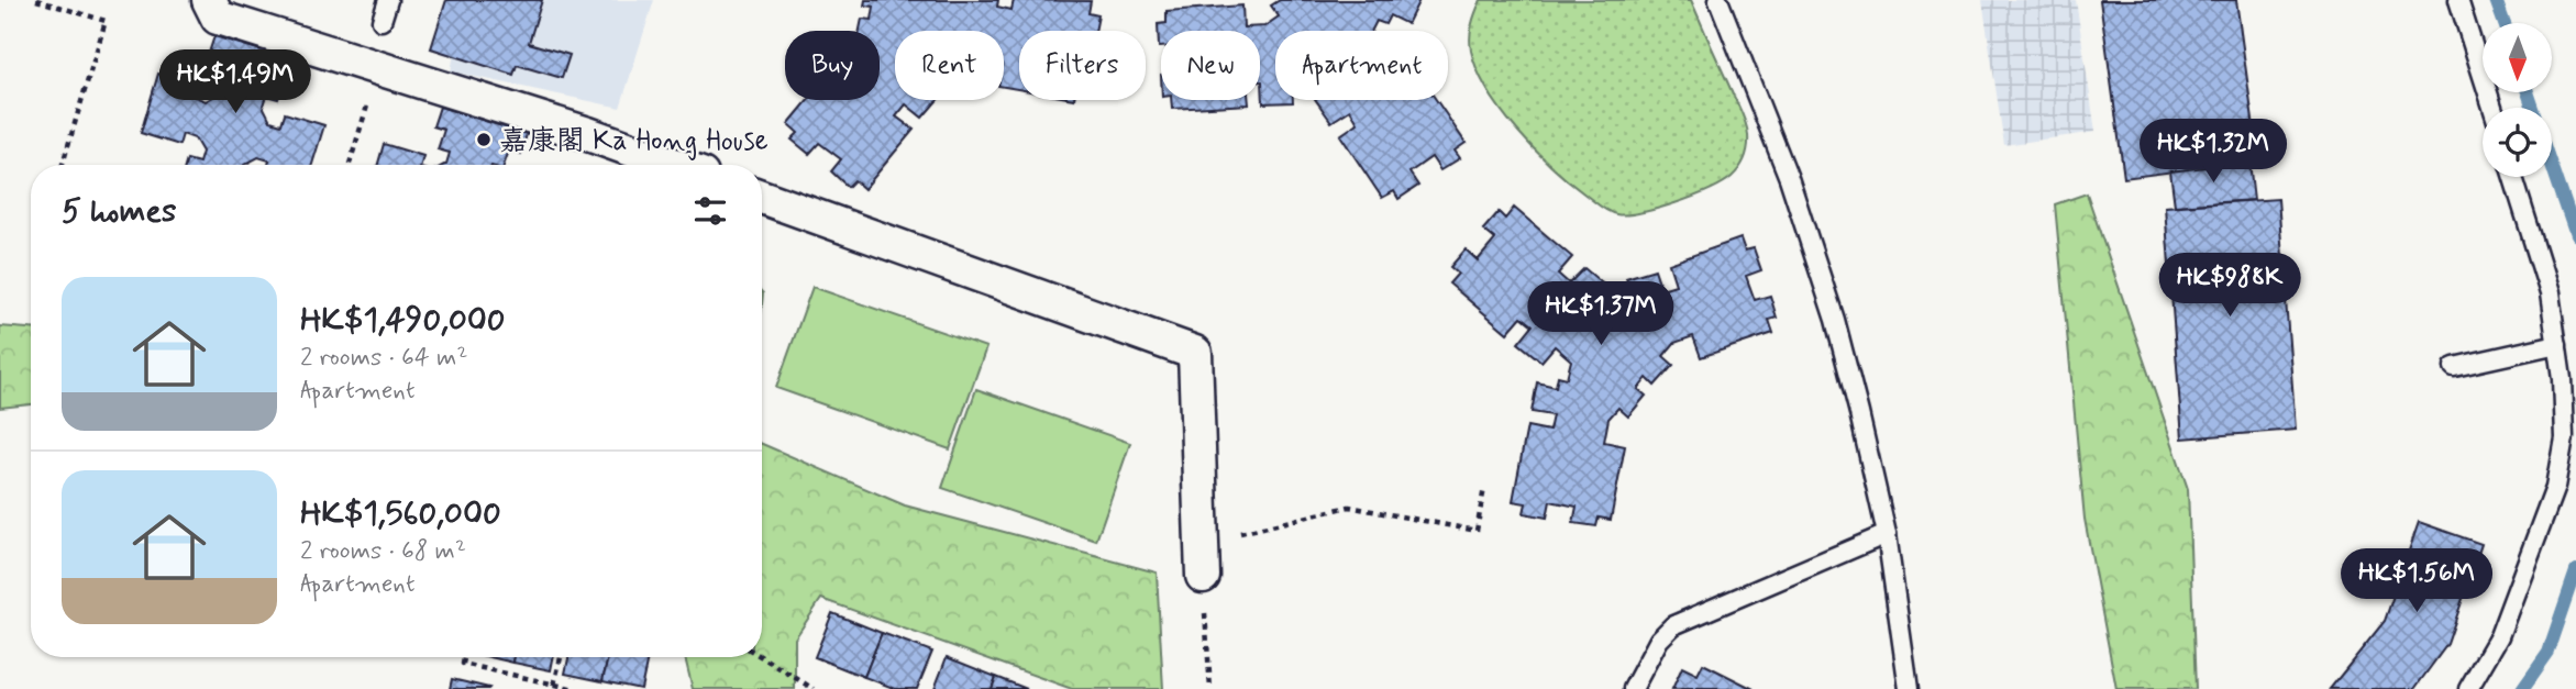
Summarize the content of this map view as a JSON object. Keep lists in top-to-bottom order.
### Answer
{
  "places": ["嘉康閣 Ka Hong House"],
  "north": "bottom",
  "page": {
    "chip": [
      "Buy",
      "Rent",
      "Filters",
      "New",
      "Apartment"
    ],
    "price": [
      "HK$1.49M",
      "HK$1.32M",
      "HK$988K",
      "HK$1.37M",
      "HK$1.56M"
    ],
    "heading": "5 homes",
    "list": [
      {
        "name": "HK$1,490,000",
        "note": "2 rooms · 64 m² · Apartment"
      },
      {
        "name": "HK$1,560,000",
        "note": "2 rooms · 68 m² · Apartment"
      }
    ]
  }
}
